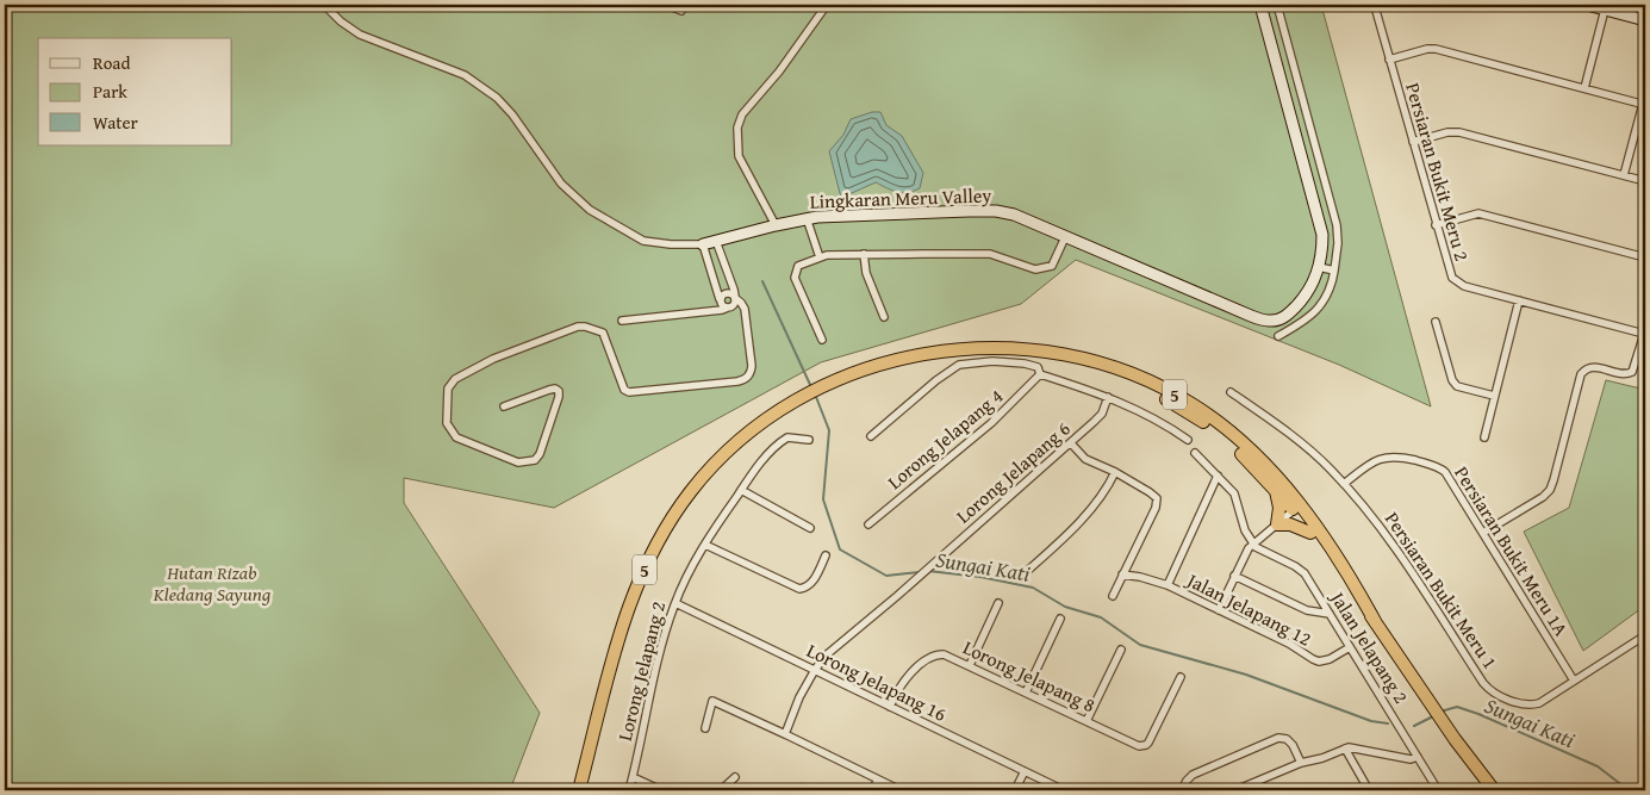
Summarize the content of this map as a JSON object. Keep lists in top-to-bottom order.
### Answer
{
  "streets": {
    "highway": ["5"],
    "street": [
      "Persiaran Bukit Meru 2",
      "Lingkaran Meru Valley",
      "Lorong Jelapang 4",
      "Lorong Jelapang 6",
      "Persiaran Bukit Meru 1A",
      "Persiaran Bukit Meru 1",
      "Jalan Jelapang 12",
      "Jalan Jelapang 2",
      "Lorong Jelapang 2",
      "Lorong Jelapang 8",
      "Lorong Jelapang 16"
    ]
  },
  "crossings": [
    ["Lorong Jelapang 6", "Lorong Jelapang 16"],
    ["Persiaran Bukit Meru 1A", "Persiaran Bukit Meru 1"],
    ["Jalan Jelapang 12", "Jalan Jelapang 2"],
    ["Lorong Jelapang 2", "Lorong Jelapang 16"],
    ["Lorong Jelapang 8", "Lorong Jelapang 16"]
  ],
  "water": ["Sungai Kati"],
  "parks": ["Hutan Rizab Kledang Sayung"],
  "legend": ["Road", "Park", "Water"]
}
